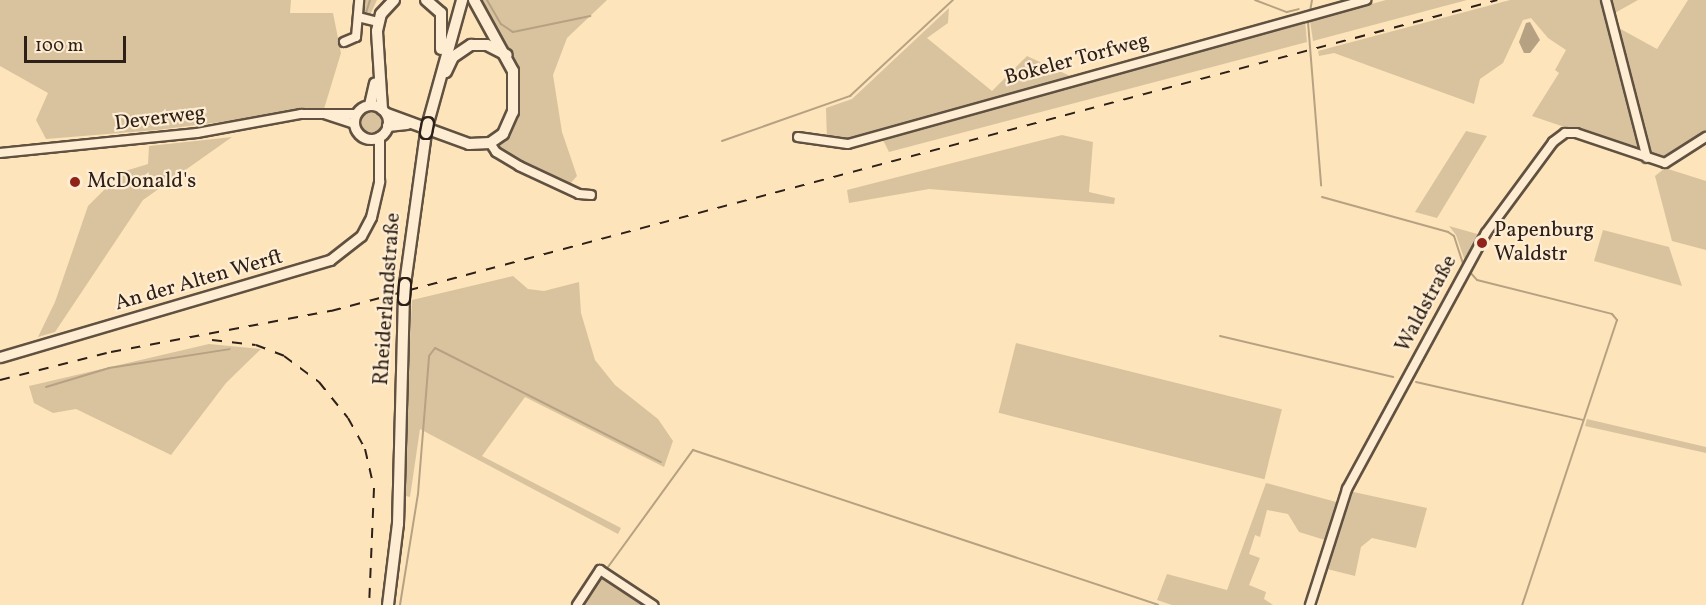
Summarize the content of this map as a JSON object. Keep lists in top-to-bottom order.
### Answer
{
  "streets": {
    "main road": ["Rheiderlandstraße"],
    "street": [
      "Bokeler Torfweg",
      "Deverweg",
      "An der Alten Werft",
      "Waldstraße"
    ]
  },
  "crossings": [
    ["Deverweg", "An der Alten Werft"]
  ],
  "places": ["McDonald's", "Papenburg Waldstr"],
  "scale_bar": "100 m"
}
